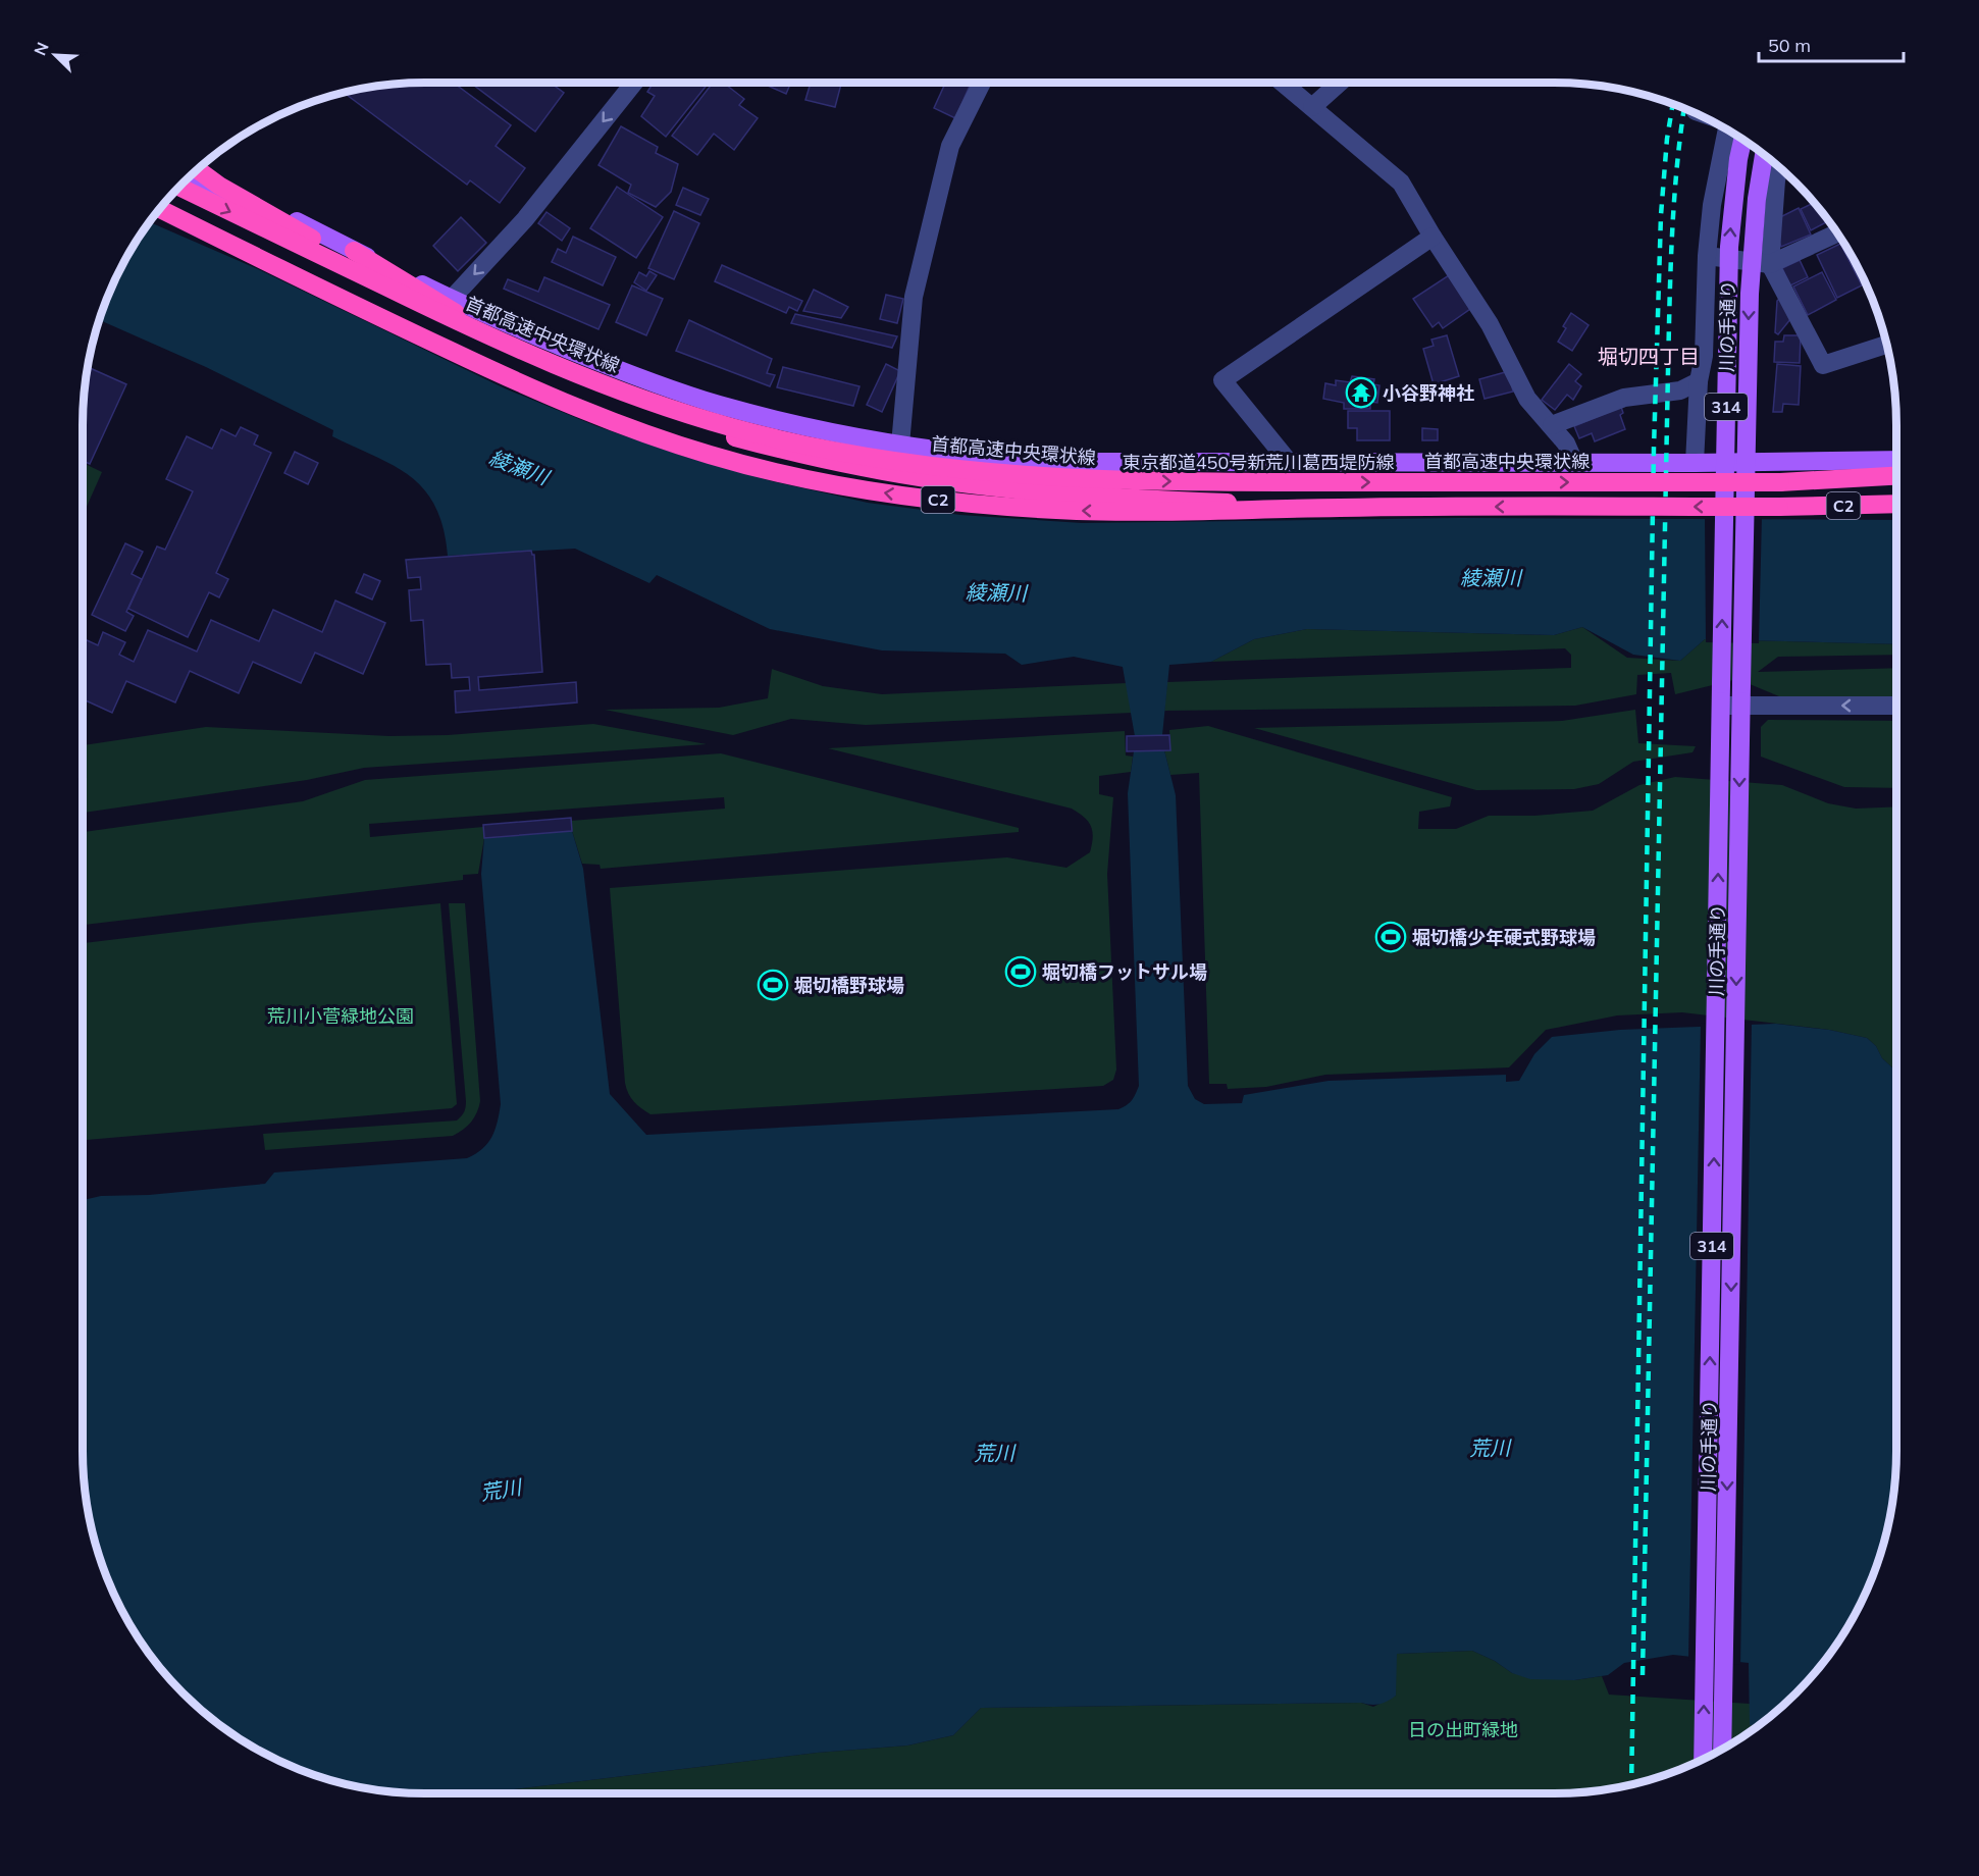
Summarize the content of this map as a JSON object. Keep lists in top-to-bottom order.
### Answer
{
  "streets": {
    "highway": ["首都高速中央環状線", "C2"],
    "main road": ["川の手通り", "314", "東京都道450号新荒川葛西堤防線"]
  },
  "districts": ["堀切四丁目"],
  "water": ["綾瀬川", "荒川"],
  "parks": ["荒川小菅緑地公園", "日の出町緑地"],
  "places": {
    "temple": ["小谷野神社"],
    "sports": ["堀切橋少年硬式野球場", "堀切橋フットサル場", "堀切橋野球場"]
  },
  "scale_bar": "50 m",
  "north": "top left"
}
